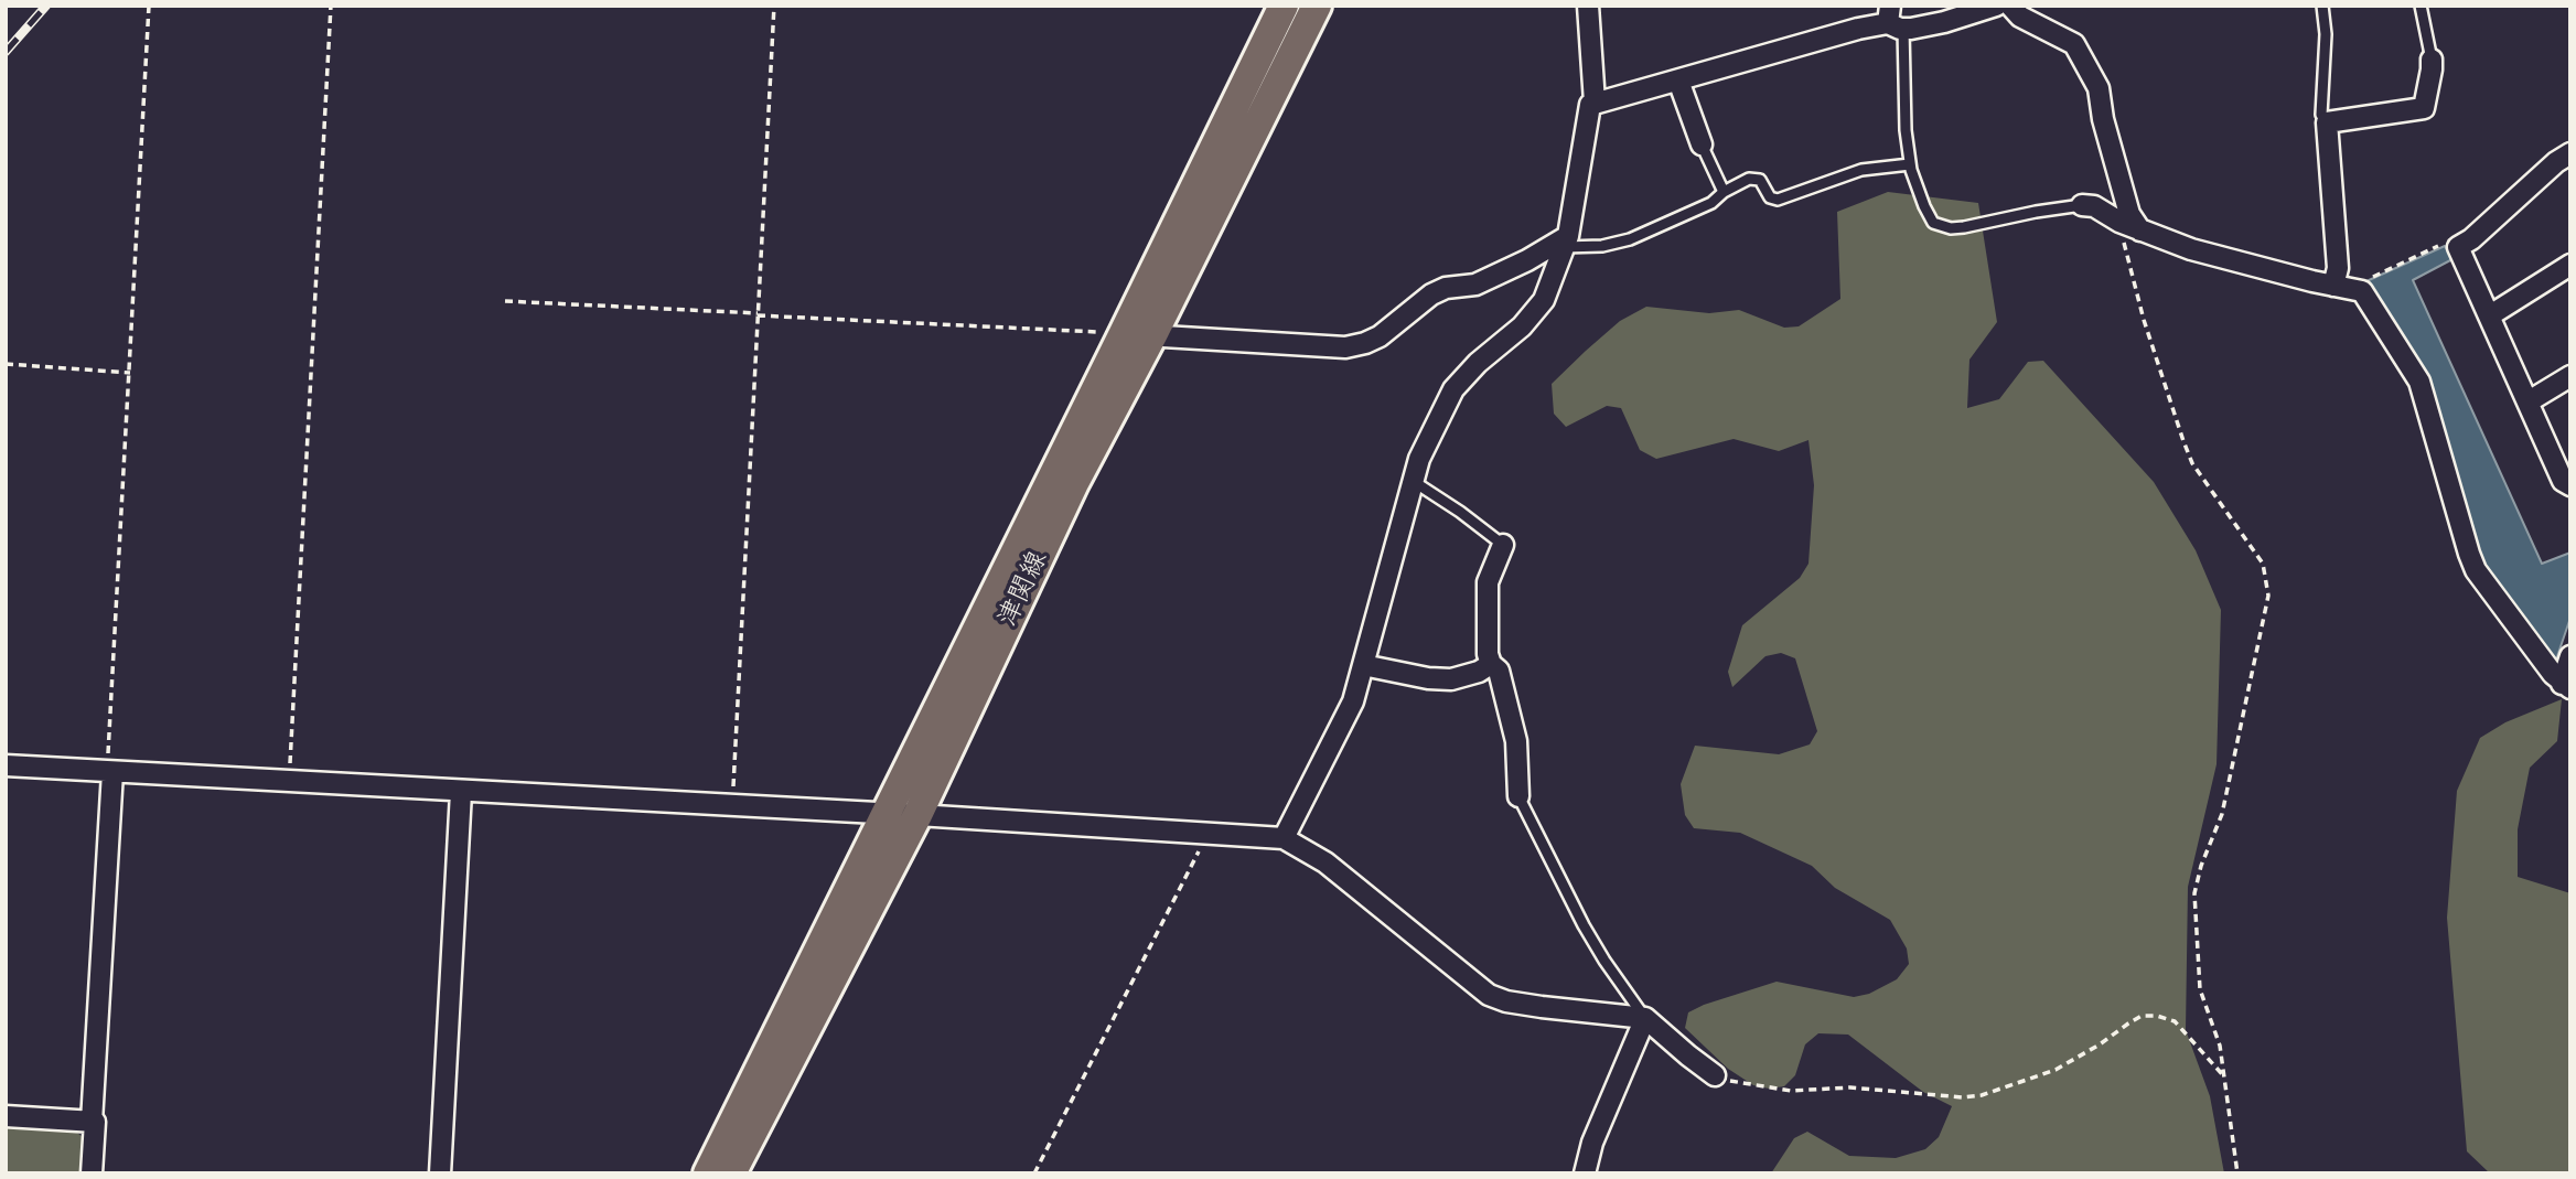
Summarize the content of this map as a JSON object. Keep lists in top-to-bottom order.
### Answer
{
  "streets": {
    "main road": ["津関線"]
  }
}
